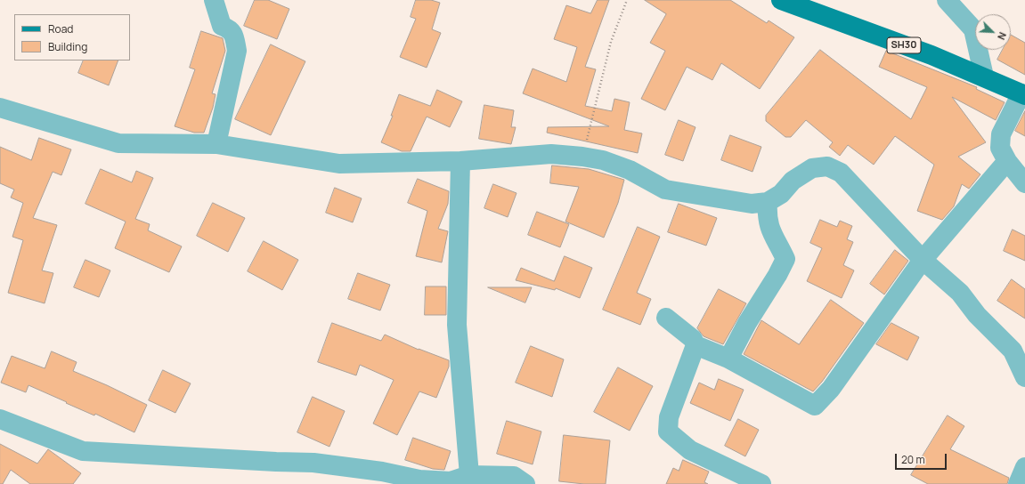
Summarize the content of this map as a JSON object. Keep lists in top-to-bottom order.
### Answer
{
  "streets": {
    "main road": ["SH30"]
  },
  "legend": ["Road", "Building"],
  "scale_bar": "20 m",
  "north": "bottom right"
}
